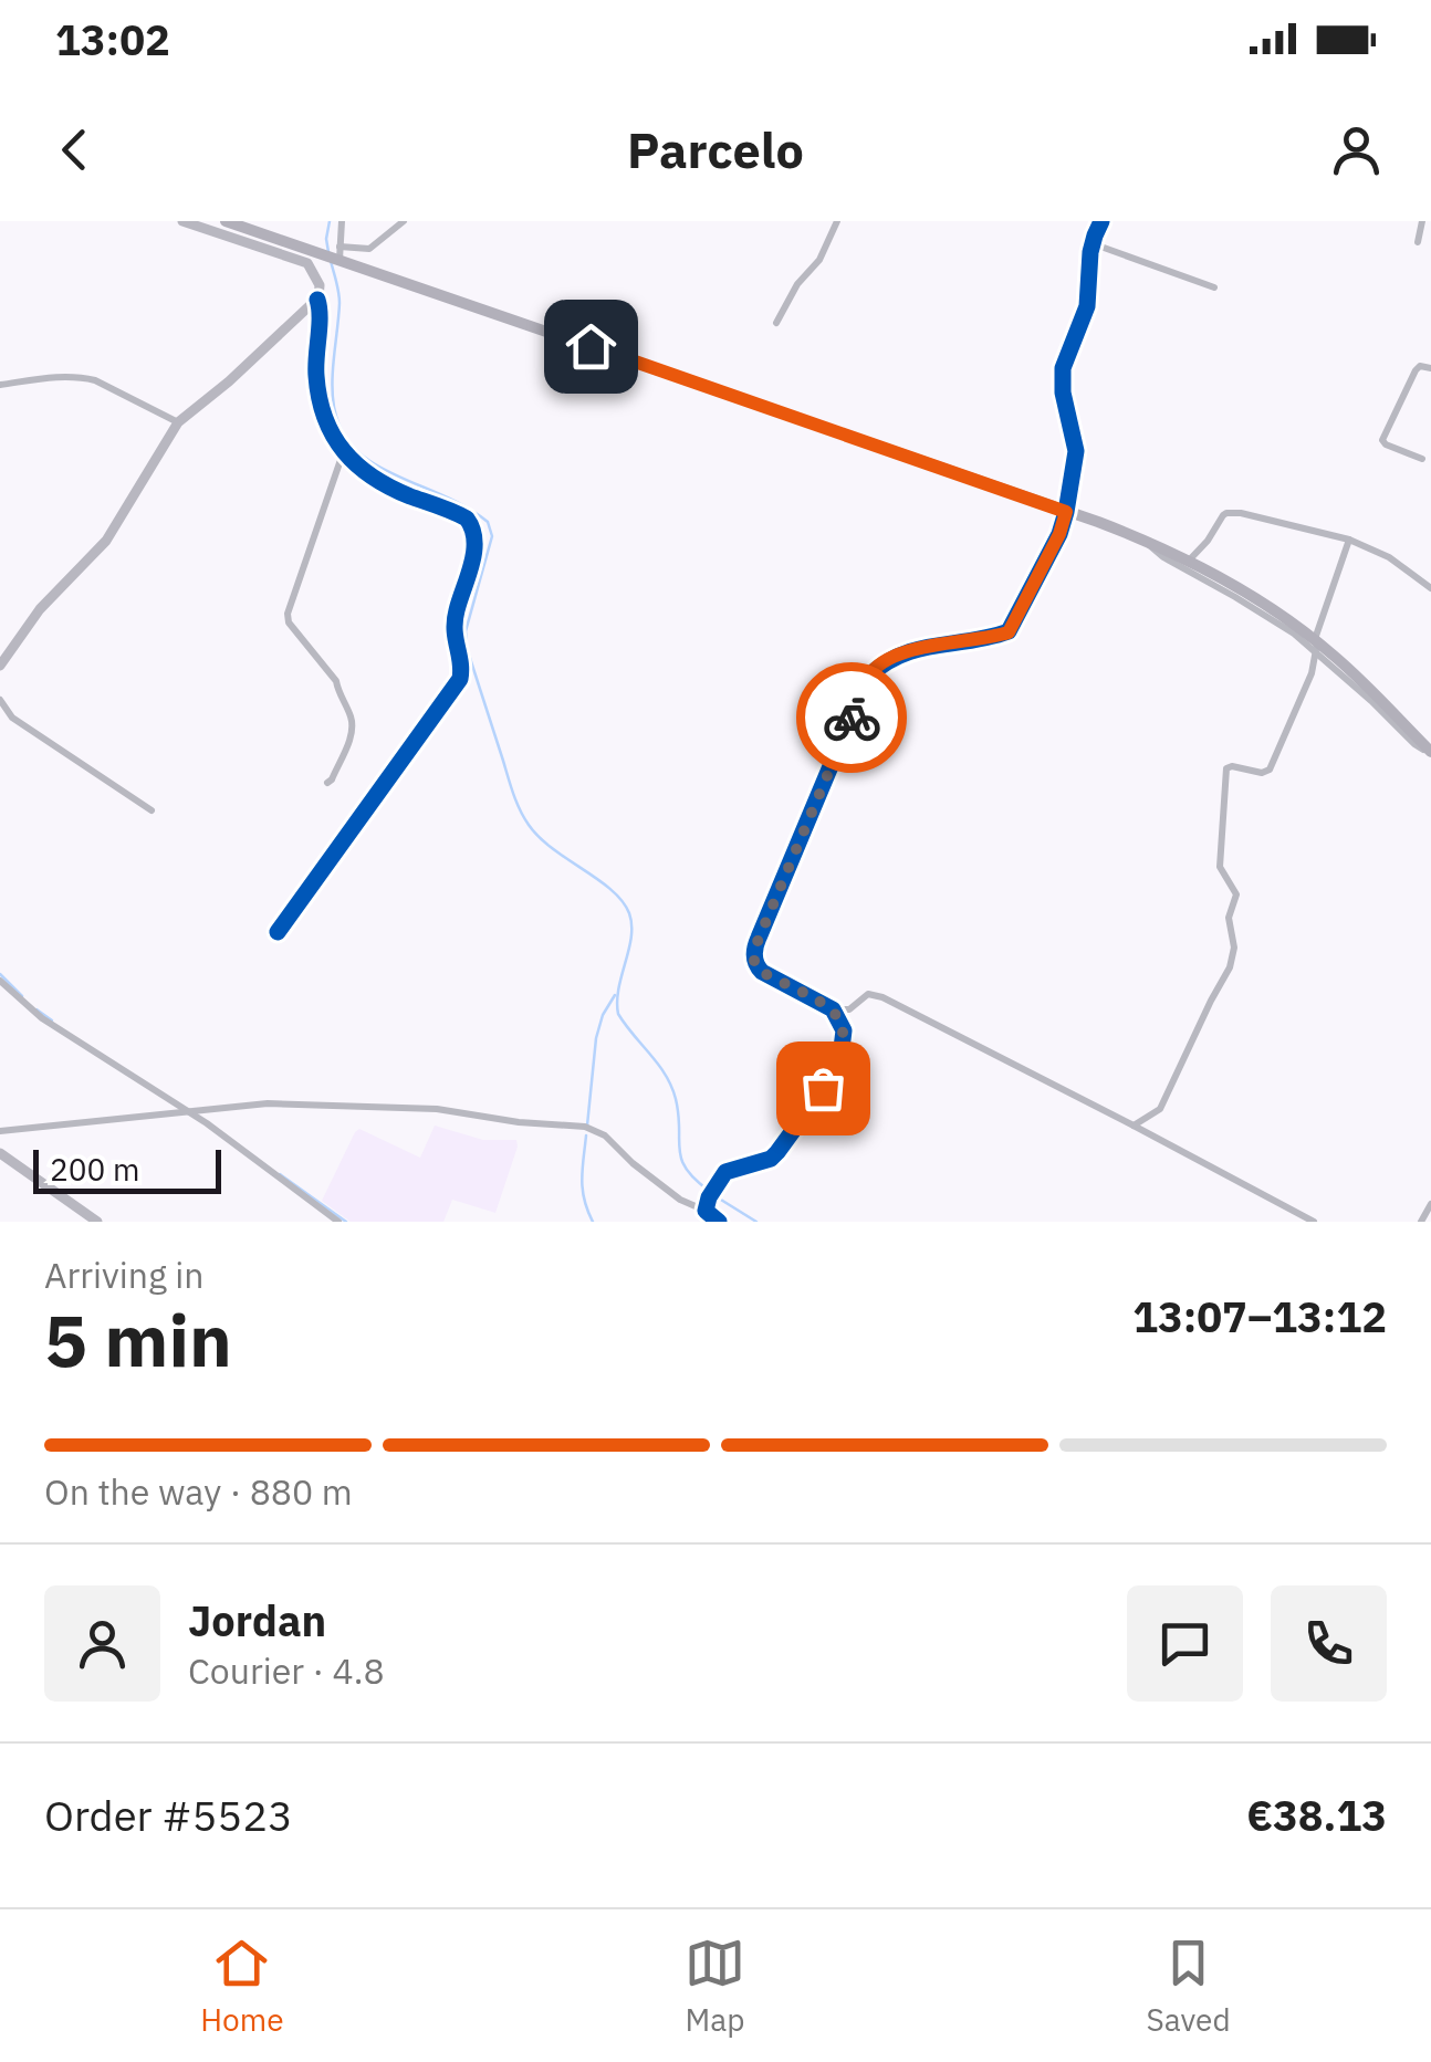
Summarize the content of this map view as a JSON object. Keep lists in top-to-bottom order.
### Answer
{
  "scale_bar": "200 m",
  "page": {
    "status": "13:02",
    "header": "Parcelo",
    "scale": "200 m",
    "heading": ["5 min", "Arriving in", "13:07–13:12"],
    "panel": [
      "Jordan",
      "Courier · 4.8",
      "Order #5523",
      "€38.13"
    ],
    "bar": "On the way · 880 m",
    "tabs": ["Home", "Map", "Saved"]
  }
}
